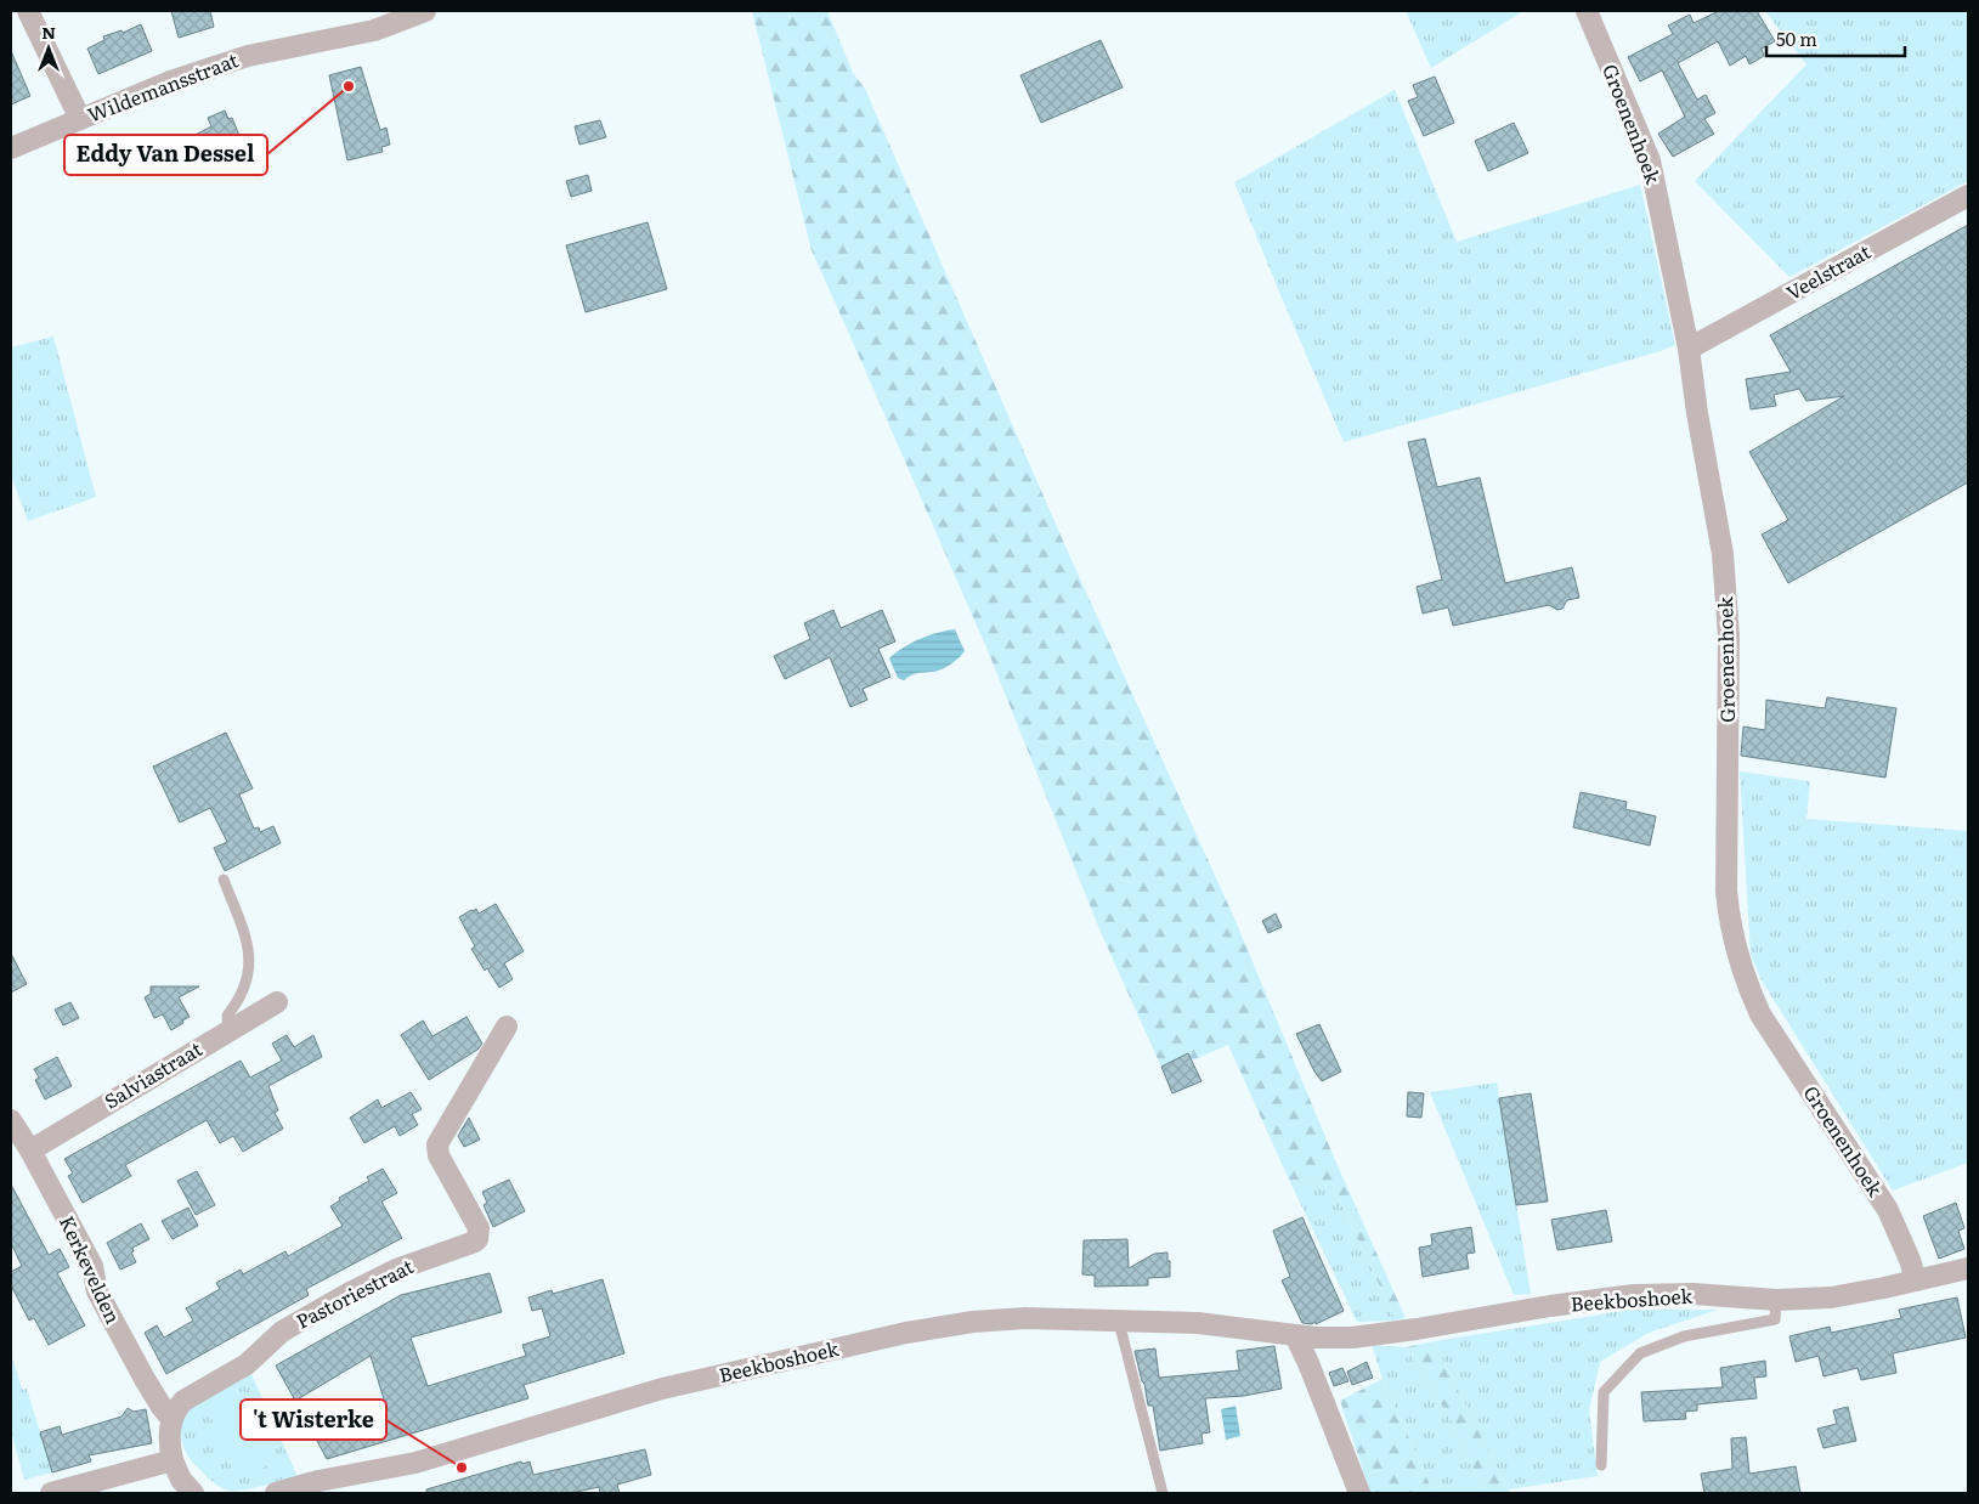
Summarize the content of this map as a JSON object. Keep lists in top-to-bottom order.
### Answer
{
  "streets": {
    "street": [
      "Wildemansstraat",
      "Groenenhoek",
      "Veelstraat",
      "Salviastraat",
      "Kerkevelden",
      "Pastoriestraat",
      "Beekboshoek"
    ]
  },
  "crossings": [
    ["Groenenhoek", "Veelstraat"],
    ["Groenenhoek", "Beekboshoek"],
    ["Salviastraat", "Kerkevelden"],
    ["Kerkevelden", "Pastoriestraat"]
  ],
  "places": ["Eddy Van Dessel", "'t Wisterke"],
  "scale_bar": "50 m",
  "north": "top"
}
